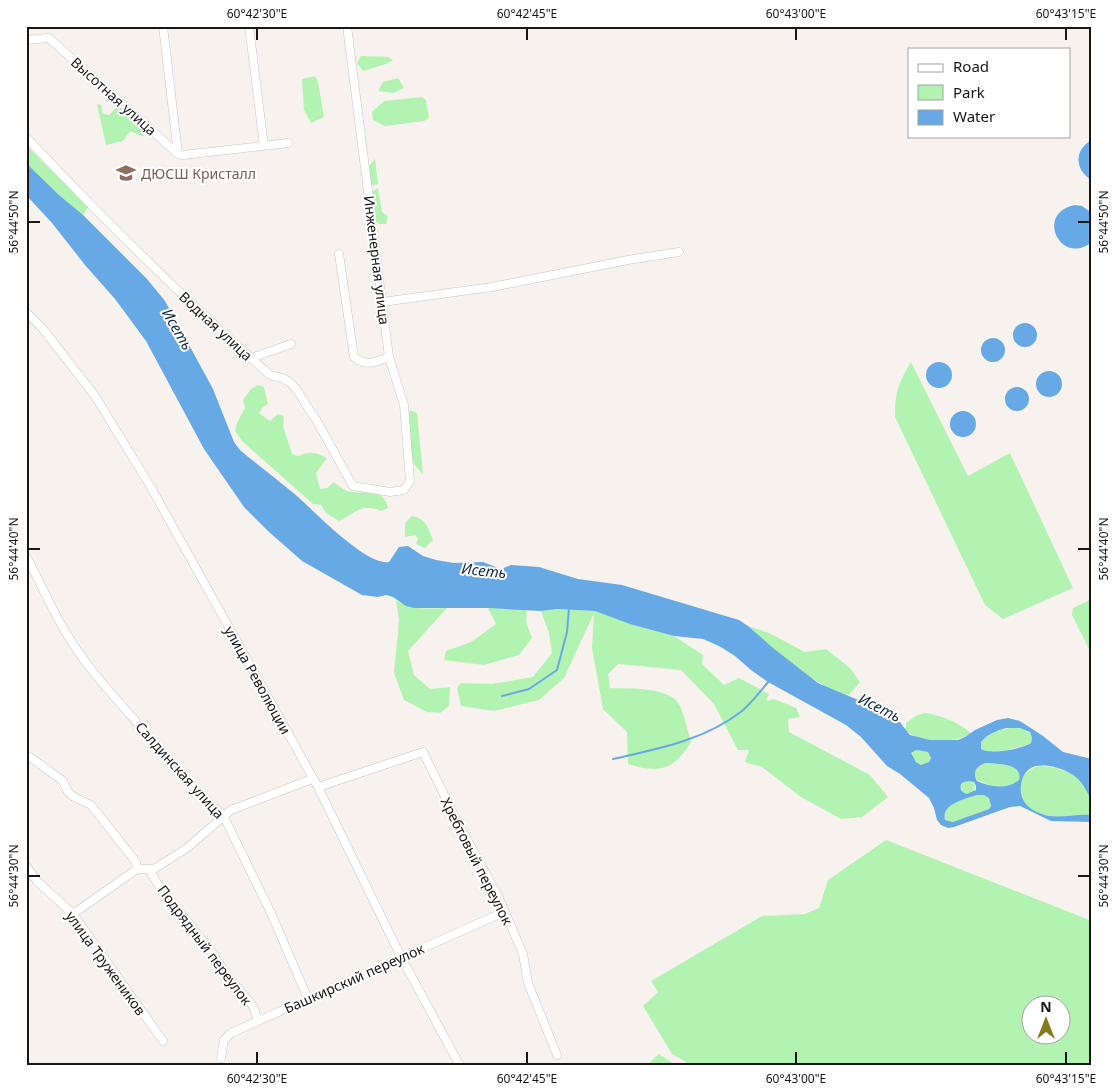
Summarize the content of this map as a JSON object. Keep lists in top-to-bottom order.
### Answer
{
  "streets": {
    "street": [
      "Высотная улица",
      "Инженерная улица",
      "Водная улица",
      "улица Революции",
      "Салдинская улица",
      "Хребтовый переулок",
      "Подрядный переулок",
      "улица Тружеников",
      "Башкирский переулок"
    ]
  },
  "crossings": [
    ["Инженерная улица", "Водная улица"],
    ["улица Революции", "Хребтовый переулок"],
    ["улица Революции", "Башкирский переулок"],
    ["Салдинская улица", "Башкирский переулок"],
    ["Хребтовый переулок", "Башкирский переулок"],
    ["Подрядный переулок", "Башкирский переулок"]
  ],
  "water": ["Исеть"],
  "places": {
    "school or university": ["ДЮСШ Кристалл"]
  },
  "legend": ["Road", "Park", "Water"],
  "north": "top",
  "coordinates": [
    "60°42'30\"E",
    "60°42'45\"E",
    "60°43'00\"E",
    "60°43'15\"E",
    "56°44'50\"N",
    "56°44'40\"N",
    "56°44'30\"N"
  ]
}
